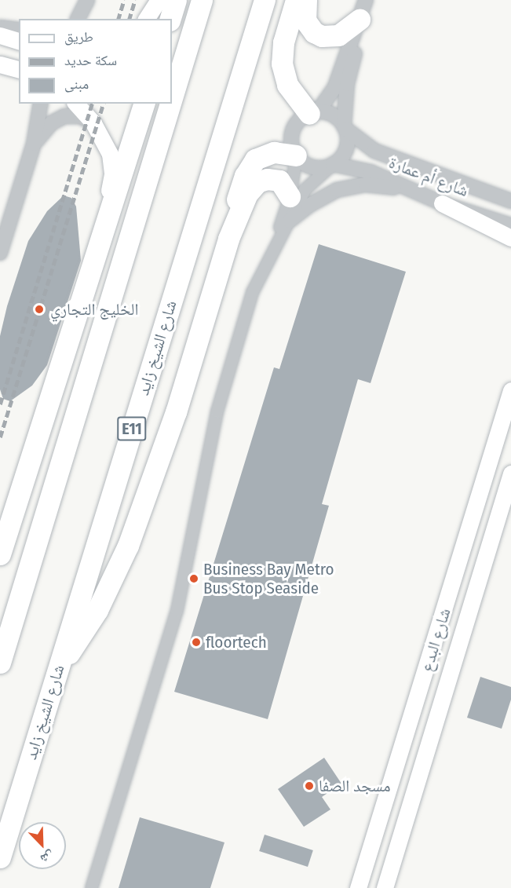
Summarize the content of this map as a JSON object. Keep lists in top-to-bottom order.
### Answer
{
  "streets": {
    "highway": ["شارع الشيخ زايد", "E11"],
    "main road": ["شارع البدع"],
    "street": ["شارع أم عمارة"]
  },
  "places": [
    "الخليج التجاري",
    "Business Bay Metro Bus Stop Seaside",
    "floortech",
    "مسجد الصفا"
  ],
  "legend": ["طريق", "سكة حديد", "مبنى"],
  "north": "bottom right"
}
